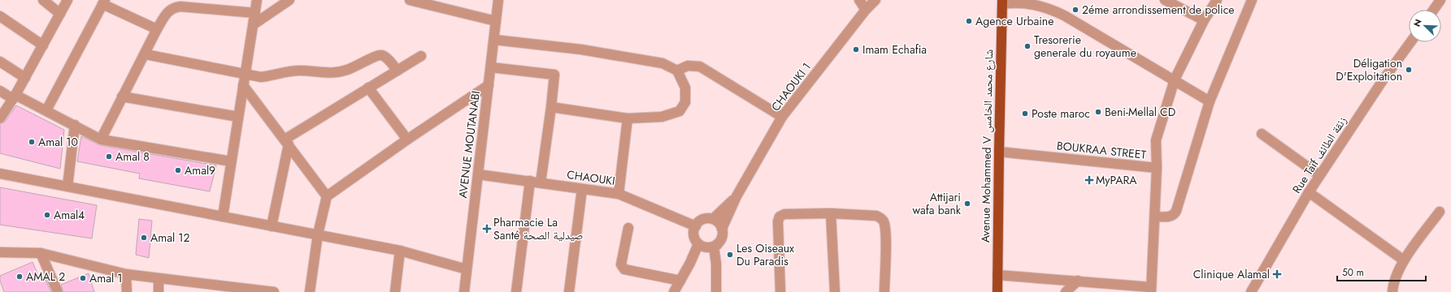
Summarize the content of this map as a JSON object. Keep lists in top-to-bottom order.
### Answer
{
  "streets": {
    "main road": ["Avenue Mohammed V شارع محمد الخامس"],
    "street": [
      "CHAOUKI 1",
      "AVENUE MOUTANABI",
      "BOUKRAA STREET",
      "Rue Taïf زنقة الطائف",
      "CHAOUKI"
    ]
  },
  "crossings": [
    ["CHAOUKI 1", "CHAOUKI"],
    ["AVENUE MOUTANABI", "CHAOUKI"],
    ["Avenue Mohammed V شارع محمد الخامس", "BOUKRAA STREET"]
  ],
  "places": {
    "other": [
      "2éme arrondissement de police",
      "Agence Urbaine",
      "Tresorerie generale du royaume",
      "Imam Echafia",
      "Déligation D'Exploitation",
      "Beni-Mellal CD",
      "Poste maroc",
      "Amal 10",
      "Amal 8",
      "Amal9",
      "Attijari wafa bank",
      "Amal4",
      "Amal 12",
      "Les Oiseaux Du Paradis",
      "AMAL 2",
      "Amal 1"
    ],
    "health": ["MyPARA", "Pharmacie La Santé صيدلية الصحة", "Clinique Alamal"]
  },
  "scale_bar": "50 m",
  "north": "top left"
}
